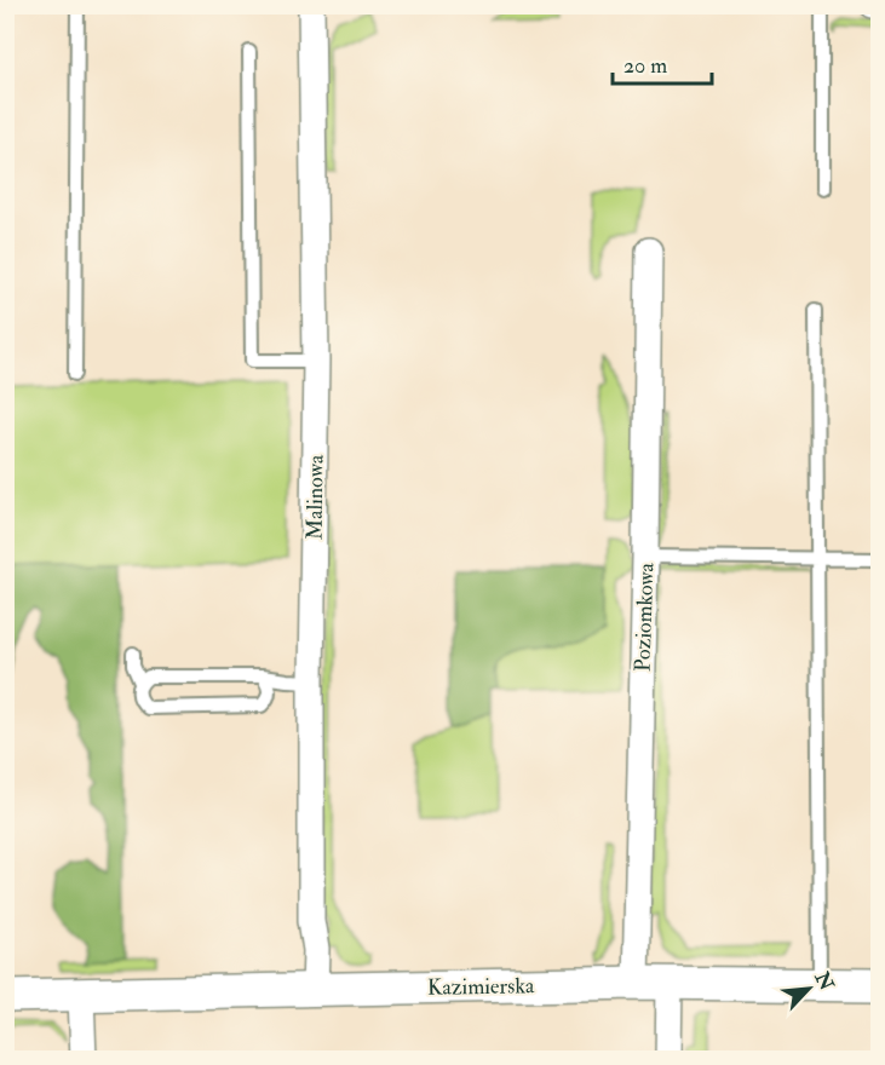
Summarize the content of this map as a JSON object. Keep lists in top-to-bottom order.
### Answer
{
  "streets": {
    "street": ["Malinowa", "Poziomkowa", "Kazimierska"]
  },
  "crossings": [
    ["Malinowa", "Kazimierska"],
    ["Poziomkowa", "Kazimierska"]
  ],
  "scale_bar": "20 m",
  "north": "top right"
}
